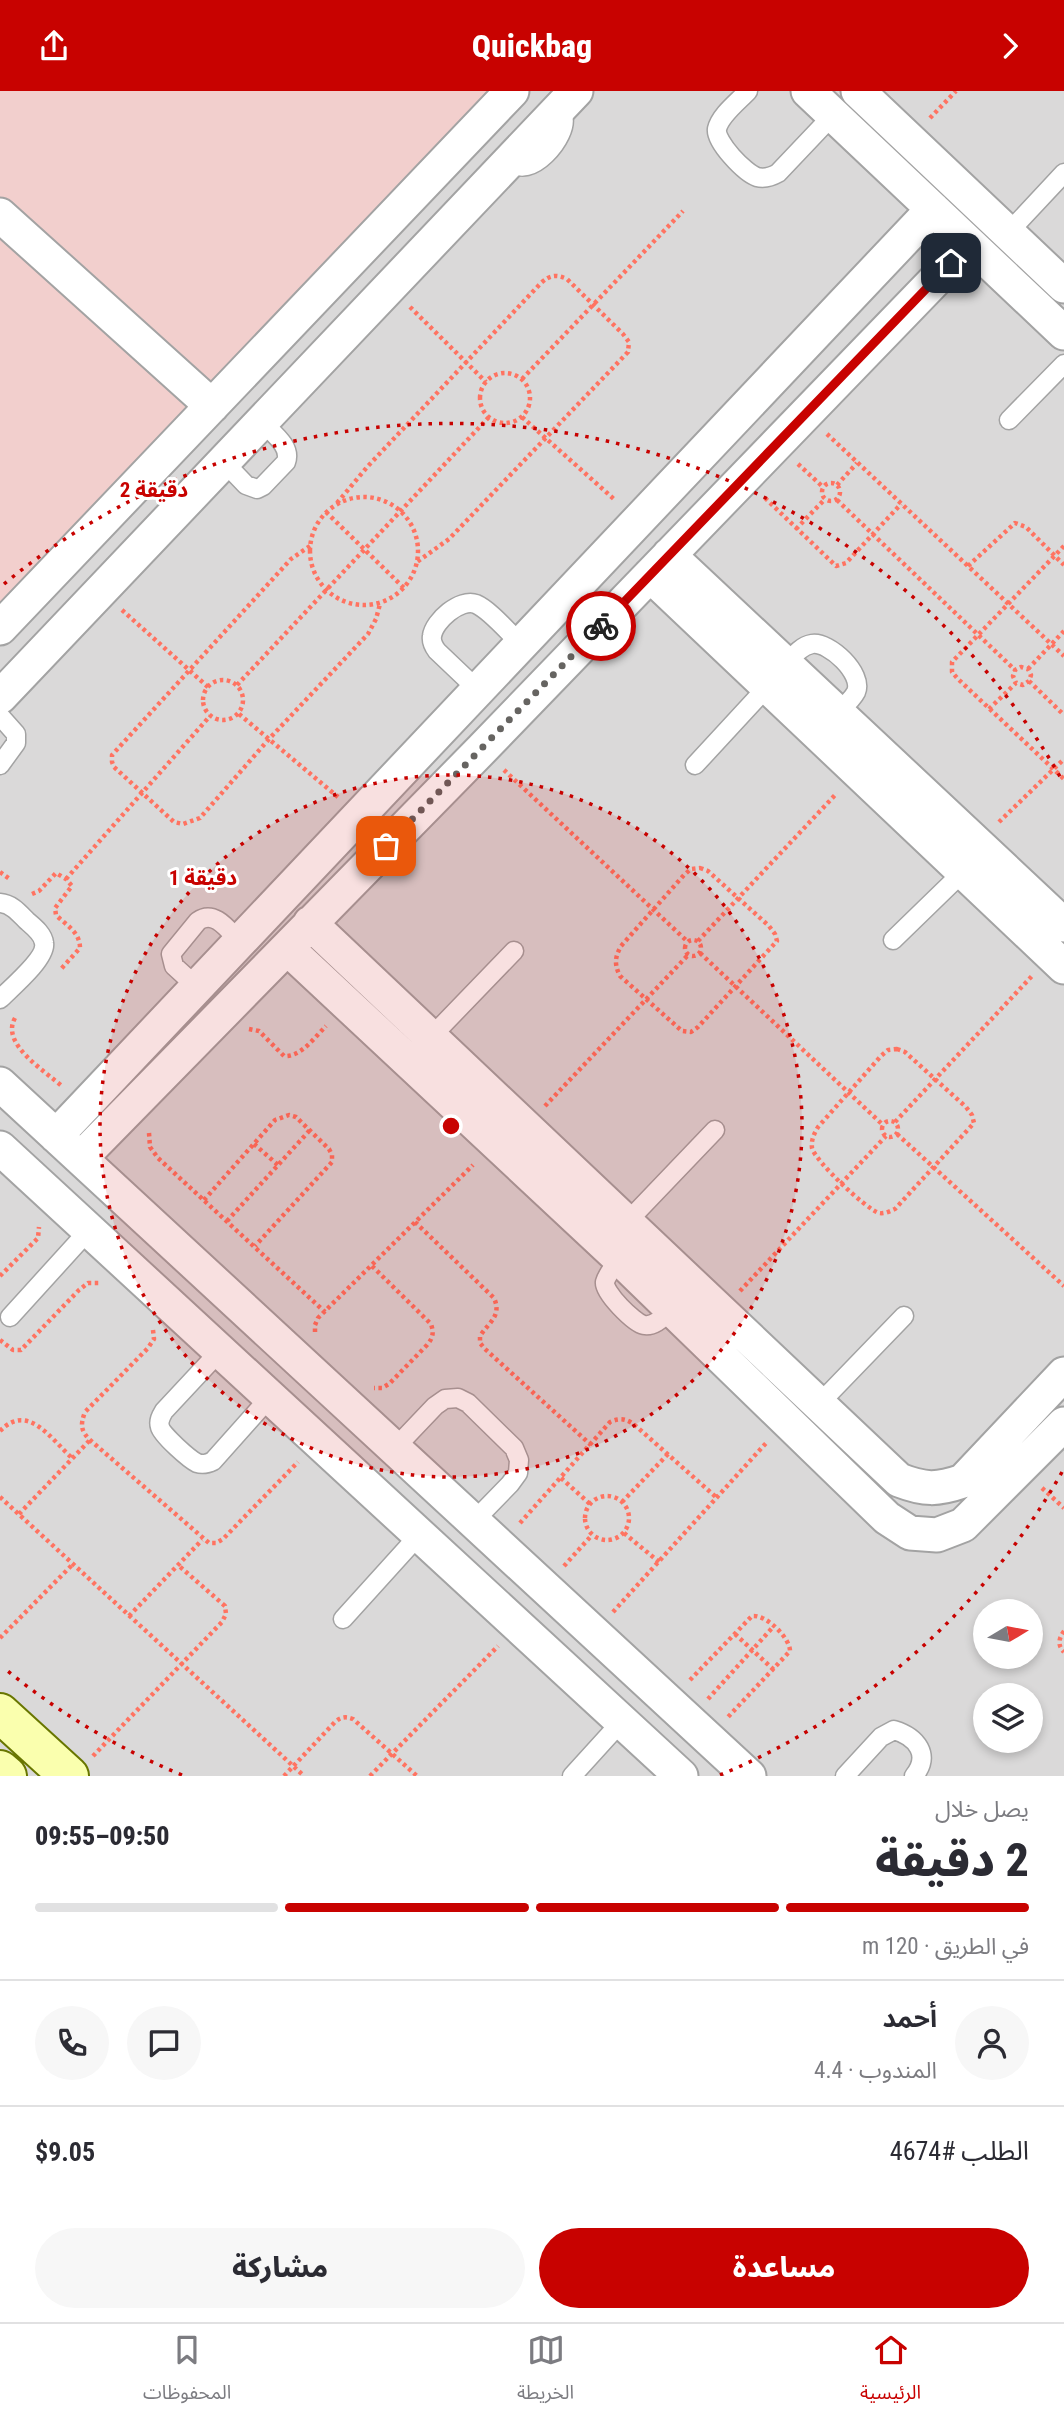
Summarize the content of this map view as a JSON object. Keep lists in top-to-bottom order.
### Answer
{
  "north": "right",
  "page": {
    "header": "Quickbag",
    "heading": ["2 دقيقة", "يصل خلال", "09:50–09:55"],
    "panel": [
      "أحمد",
      "المندوب · 4.4",
      "الطلب #4674",
      "$9.05"
    ],
    "bar": "في الطريق · 120 m",
    "buttons": ["مساعدة", "مشاركة"],
    "tabs": ["الرئيسية", "الخريطة", "المحفوظات"]
  },
  "rings": ["2 دقيقة", "1 دقيقة"]
}
